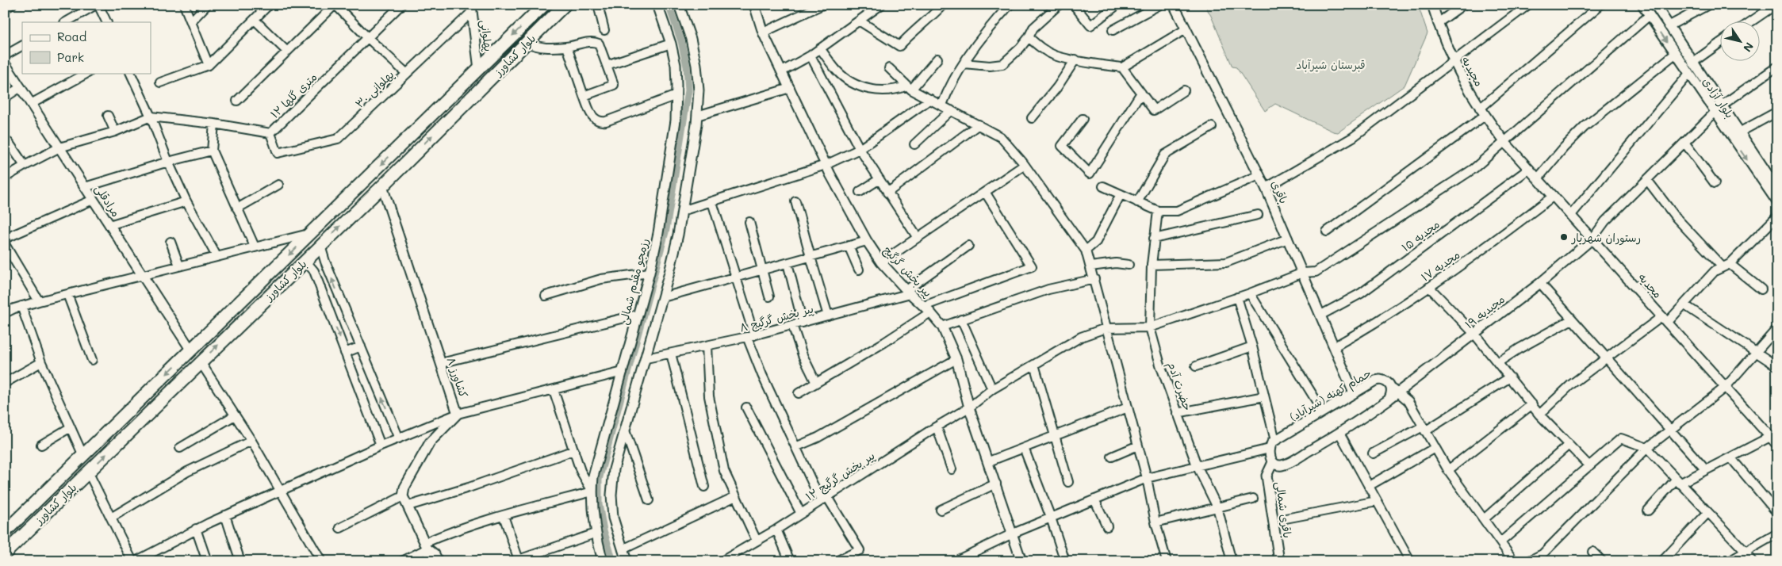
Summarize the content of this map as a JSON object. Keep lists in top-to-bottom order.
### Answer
{
  "streets": {
    "main road": ["بلوار کشاورز"],
    "street": [
      "پهلوانی",
      "مجیدیه",
      "پهلوانی ۳۰",
      "۱۲ متری گلها",
      "بلوار آزادی",
      "باقری",
      "مرادقلی",
      "مجدیه ۱۵",
      "مجدیه ۱۷",
      "پیر بخش گرگیج",
      "رزمجو مقدم شمالی",
      "مجدیه",
      "مجیدیه ۱۹",
      "پیر بخش گرگیج ۸",
      "کشاورز ۸",
      "حضرت آدم",
      "حمام کهنه (شیرآباد)",
      "پیر بخش گرگیج ۱۲",
      "باقری شمالی"
    ]
  },
  "crossings": [
    ["پهلوانی", "بلوار کشاورز"],
    ["پهلوانی", "پهلوانی ۳۰"],
    ["بلوار کشاورز", "مرادقلی"],
    ["بلوار کشاورز", "کشاورز ۸"],
    ["مجیدیه", "مجدیه"],
    ["مجیدیه", "پیر بخش گرگیج ۱۲"],
    ["پهلوانی ۳۰", "۱۲ متری گلها"],
    ["بلوار آزادی", "پیر بخش گرگیج ۱۲"],
    ["باقری", "مجدیه ۱۵"],
    ["باقری", "مجدیه ۱۷"],
    ["باقری", "حمام کهنه (شیرآباد)"],
    ["باقری", "پیر بخش گرگیج ۱۲"],
    ["مجدیه ۱۵", "مجدیه"],
    ["مجدیه ۱۷", "مجدیه"],
    ["پیر بخش گرگیج", "پیر بخش گرگیج ۸"],
    ["پیر بخش گرگیج", "پیر بخش گرگیج ۱۲"],
    ["مجدیه", "مجیدیه ۱۹"],
    ["مجدیه", "پیر بخش گرگیج ۱۲"],
    ["مجیدیه ۱۹", "حمام کهنه (شیرآباد)"],
    ["حضرت آدم", "پیر بخش گرگیج ۱۲"]
  ],
  "parks": ["قبرستان شیرآباد"],
  "places": ["رستوران شهریار"],
  "legend": ["Road", "Park"],
  "north": "bottom right"
}
